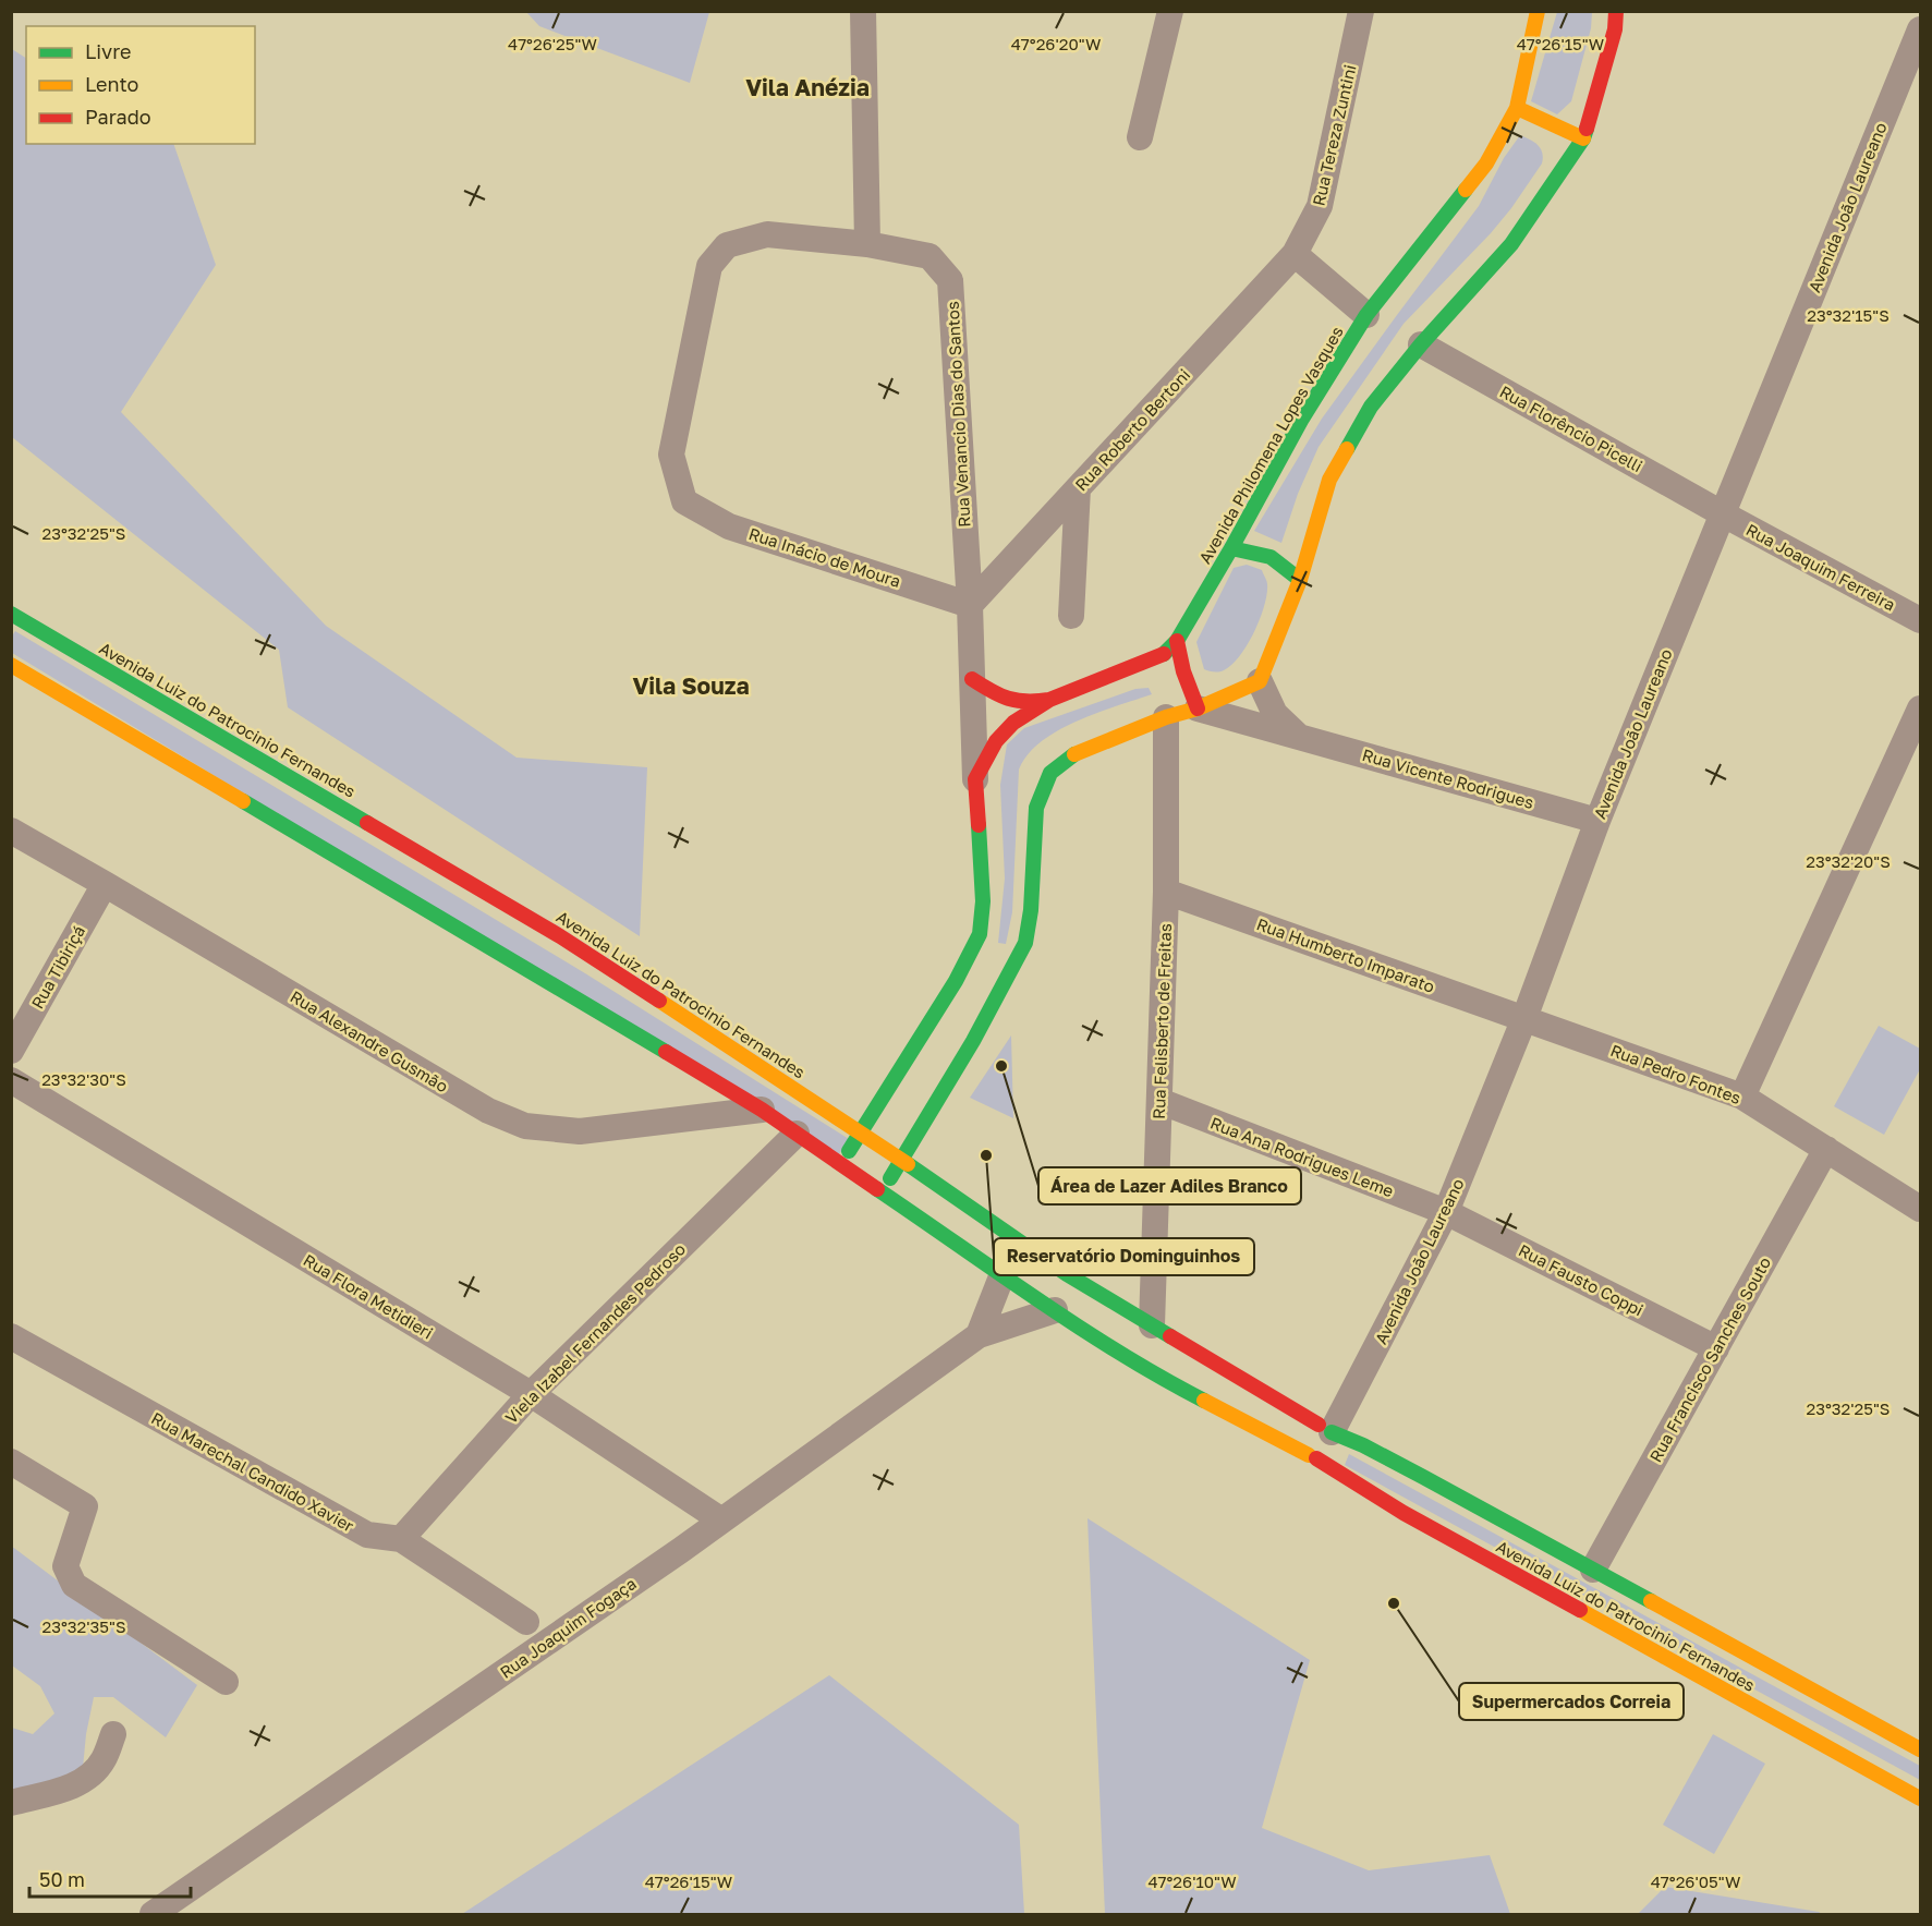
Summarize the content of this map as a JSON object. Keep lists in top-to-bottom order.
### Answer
{
  "streets": {
    "main road": ["Avenida Philomena Lopes Vasques", "Avenida Luiz do Patrocinio Fernandes"],
    "street": [
      "Rua Tereza Zuntini",
      "Avenida João Laureano",
      "Rua Venancio Dias do Santos",
      "Rua Florêncio Picelli",
      "Rua Roberto Bertoni",
      "Rua Inácio de Moura",
      "Rua Joaquim Ferreira",
      "Rua Vicente Rodrigues",
      "Rua Humberto Imparato",
      "Rua Tibiriçá",
      "Rua Felisberto de Freitas",
      "Rua Alexandre Gusmão",
      "Rua Pedro Fontes",
      "Rua Ana Rodrigues Leme",
      "Rua Fausto Coppi",
      "Rua Flora Metidieri",
      "Viela Izabel Fernandes Pedroso",
      "Rua Francisco Sanches Souto",
      "Rua Marechal Candido Xavier",
      "Rua Joaquim Fogaça"
    ]
  },
  "crossings": [
    ["Rua Tereza Zuntini", "Rua Roberto Bertoni"],
    ["Avenida João Laureano", "Rua Florêncio Picelli"],
    ["Avenida João Laureano", "Rua Joaquim Ferreira"],
    ["Avenida João Laureano", "Avenida Luiz do Patrocinio Fernandes"],
    ["Avenida João Laureano", "Rua Vicente Rodrigues"],
    ["Avenida João Laureano", "Rua Humberto Imparato"],
    ["Avenida João Laureano", "Rua Pedro Fontes"],
    ["Avenida João Laureano", "Rua Ana Rodrigues Leme"],
    ["Avenida João Laureano", "Rua Fausto Coppi"],
    ["Rua Venancio Dias do Santos", "Rua Roberto Bertoni"],
    ["Rua Venancio Dias do Santos", "Avenida Philomena Lopes Vasques"],
    ["Rua Venancio Dias do Santos", "Rua Inácio de Moura"],
    ["Rua Florêncio Picelli", "Rua Joaquim Ferreira"],
    ["Rua Roberto Bertoni", "Rua Inácio de Moura"],
    ["Avenida Luiz do Patrocinio Fernandes", "Rua Felisberto de Freitas"],
    ["Avenida Luiz do Patrocinio Fernandes", "Rua Alexandre Gusmão"],
    ["Avenida Luiz do Patrocinio Fernandes", "Viela Izabel Fernandes Pedroso"],
    ["Avenida Luiz do Patrocinio Fernandes", "Rua Francisco Sanches Souto"],
    ["Avenida Luiz do Patrocinio Fernandes", "Rua Joaquim Fogaça"],
    ["Rua Humberto Imparato", "Rua Felisberto de Freitas"],
    ["Rua Humberto Imparato", "Rua Pedro Fontes"],
    ["Rua Tibiriçá", "Rua Alexandre Gusmão"],
    ["Rua Felisberto de Freitas", "Rua Ana Rodrigues Leme"],
    ["Rua Pedro Fontes", "Rua Francisco Sanches Souto"],
    ["Rua Ana Rodrigues Leme", "Rua Fausto Coppi"],
    ["Rua Fausto Coppi", "Rua Francisco Sanches Souto"],
    ["Rua Flora Metidieri", "Viela Izabel Fernandes Pedroso"],
    ["Rua Flora Metidieri", "Rua Joaquim Fogaça"],
    ["Viela Izabel Fernandes Pedroso", "Rua Marechal Candido Xavier"]
  ],
  "districts": ["Vila Anézia", "Vila Souza"],
  "places": ["Área de Lazer Adiles Branco", "Reservatório Dominguinhos", "Supermercados Correia"],
  "legend": ["Livre", "Lento", "Parado"],
  "scale_bar": "50 m",
  "coordinates": [
    "47°26'25\"W",
    "47°26'20\"W",
    "47°26'15\"W",
    "23°32'15\"S",
    "23°32'25\"S",
    "23°32'20\"S",
    "23°32'30\"S",
    "23°32'35\"S",
    "47°26'10\"W",
    "47°26'05\"W"
  ]
}
